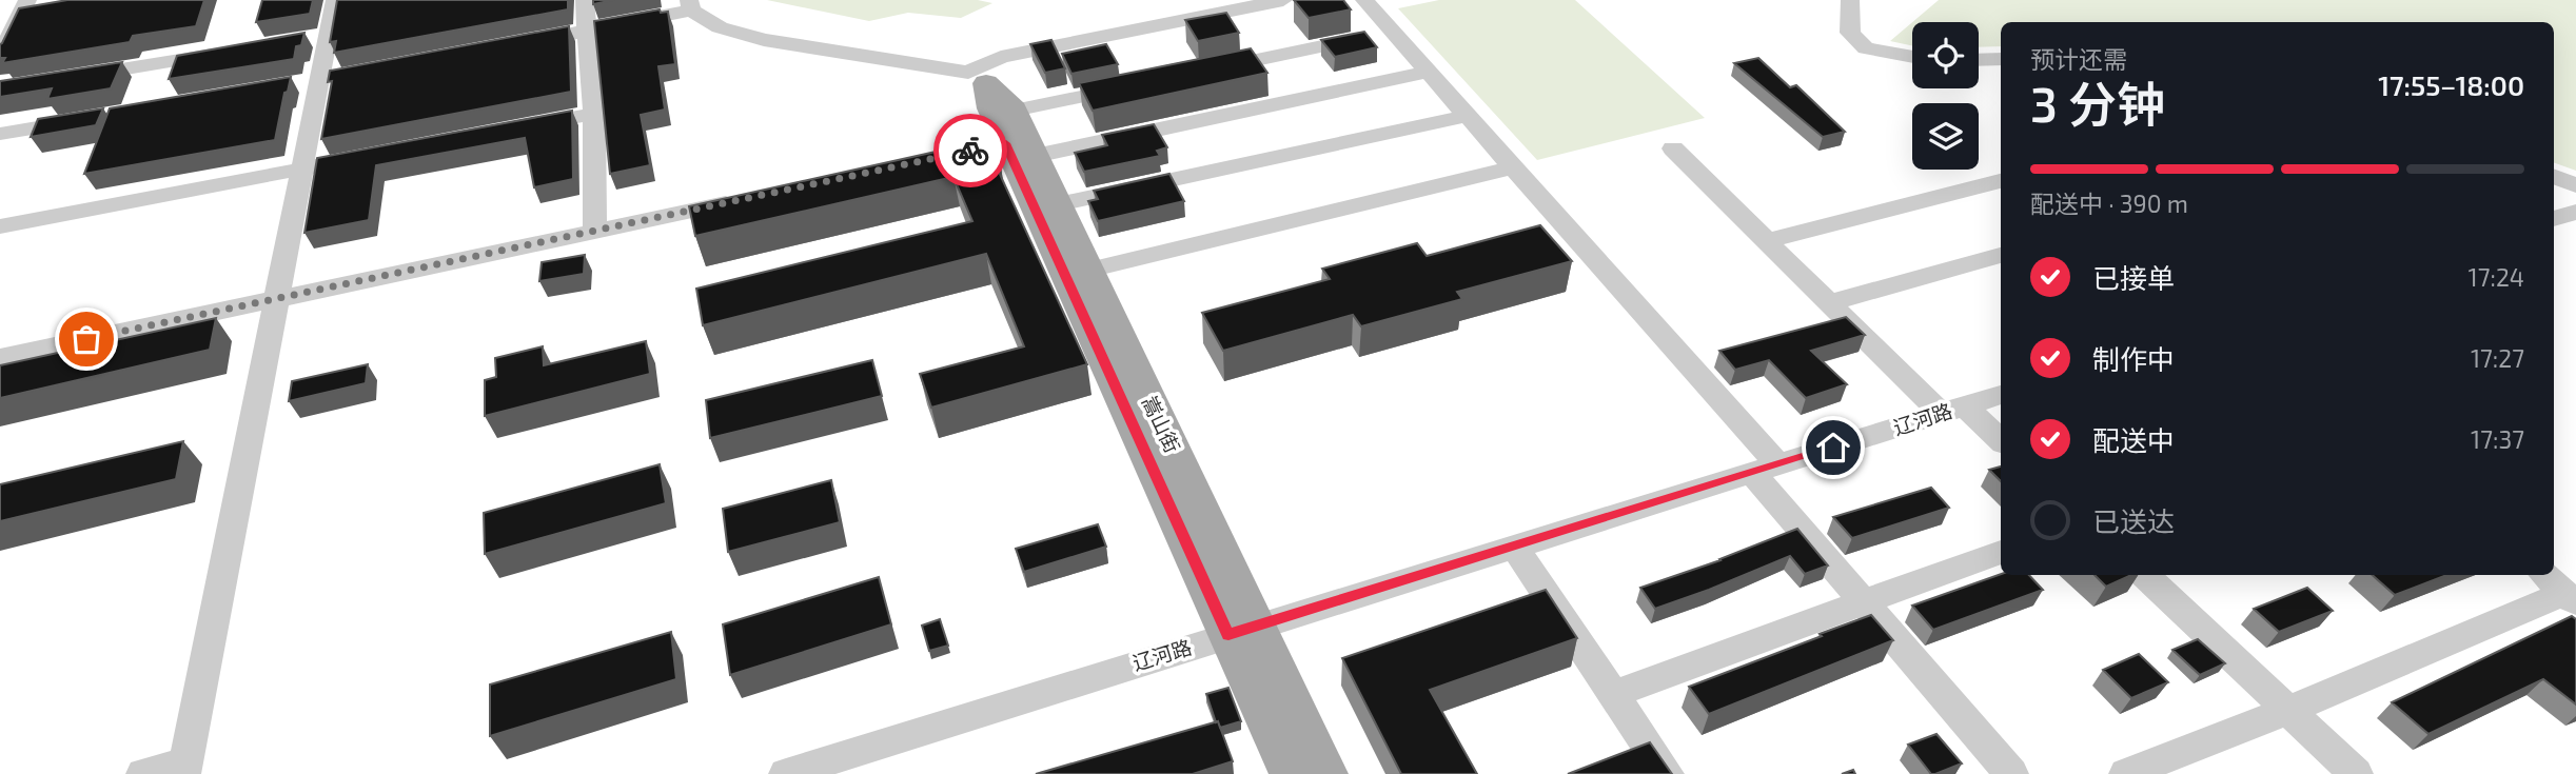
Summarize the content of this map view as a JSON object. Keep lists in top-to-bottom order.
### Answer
{
  "streets": {
    "main road": ["嵩山街"],
    "street": ["辽河路"]
  },
  "crossings": [
    ["辽河路", "嵩山街"]
  ],
  "page": {
    "heading": ["3 分钟", "预计还需", "17:55–18:00"],
    "bar": "配送中 · 390 m",
    "list": [
      ["已接单", "17:24"],
      ["制作中", "17:27"],
      ["配送中", "17:37"],
      "已送达"
    ]
  }
}
